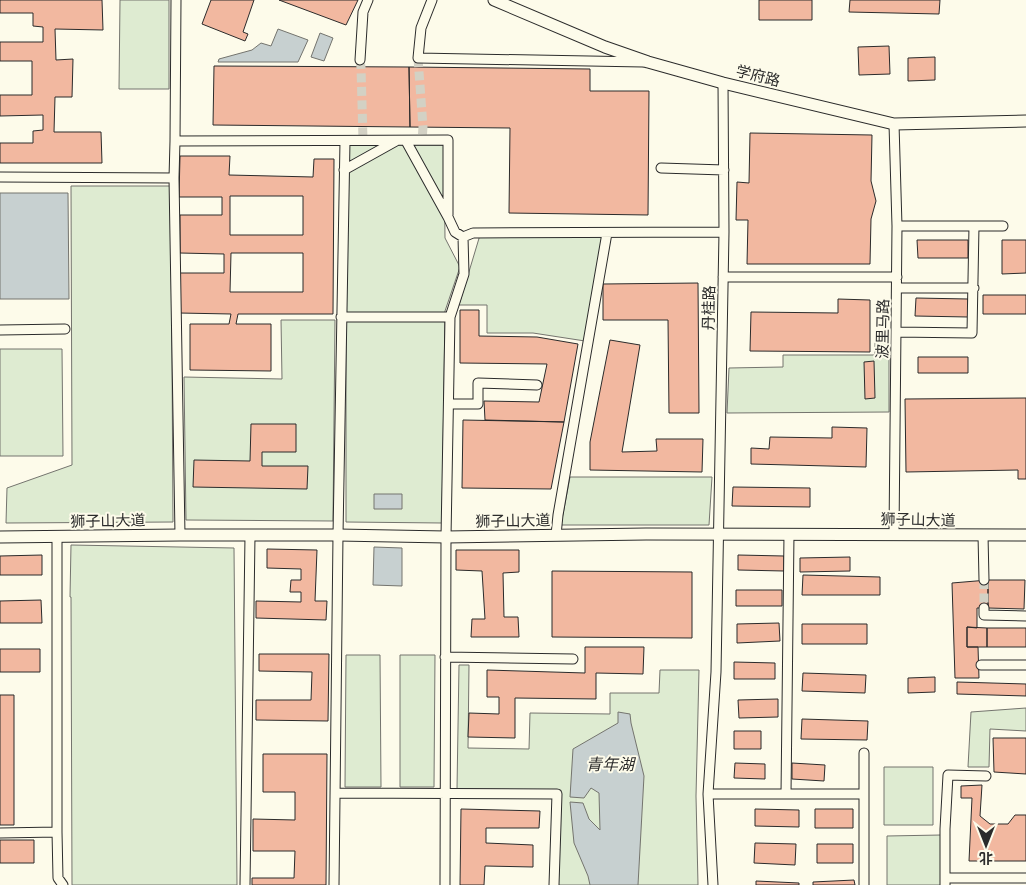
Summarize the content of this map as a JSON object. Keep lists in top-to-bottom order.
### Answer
{
  "streets": {
    "street": [
      "学府路",
      "丹桂路",
      "波里马路",
      "狮子山大道"
    ]
  },
  "crossings": [
    ["学府路", "丹桂路"],
    ["学府路", "波里马路"],
    ["丹桂路", "狮子山大道"],
    ["波里马路", "狮子山大道"]
  ],
  "water": ["青年湖"],
  "north": "bottom"
}
